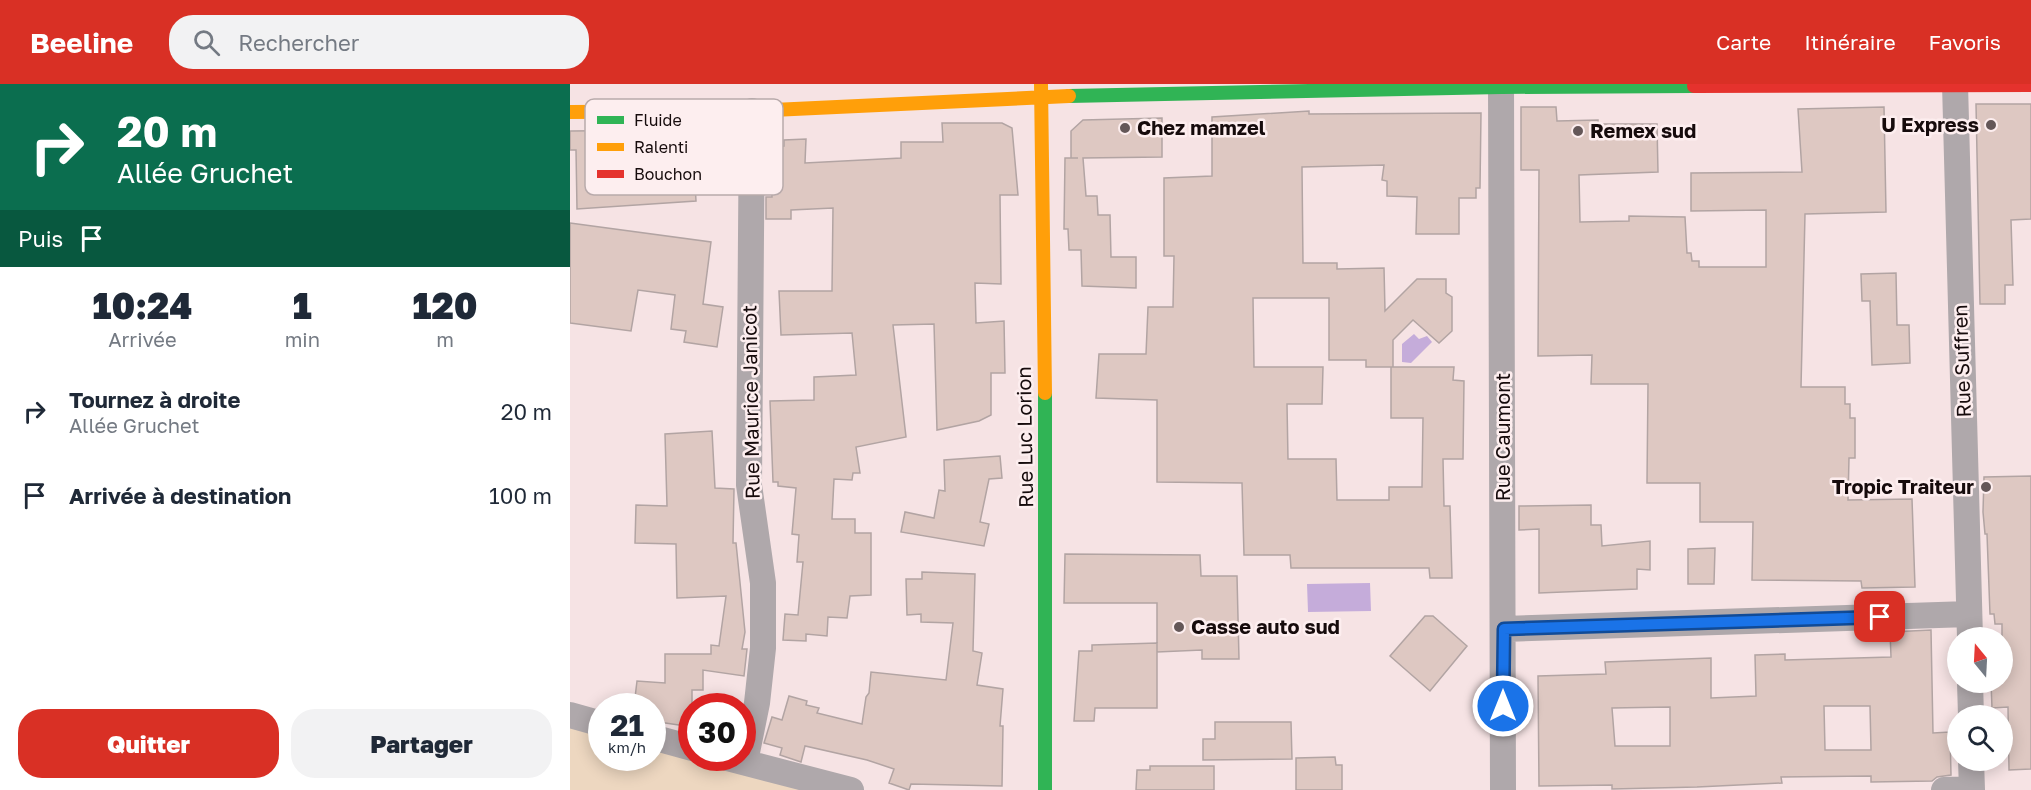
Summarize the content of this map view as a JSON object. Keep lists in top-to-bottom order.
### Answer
{
  "streets": {
    "street": [
      "Rue Suffren",
      "Rue Maurice Janicot",
      "Rue Luc Lorion",
      "Rue Caumont"
    ]
  },
  "places": [
    "U Express",
    "Chez mamzel",
    "Remex sud",
    "Tropic Traiteur",
    "Casse auto sud"
  ],
  "legend": ["Fluide", "Ralenti", "Bouchon"],
  "north": "top",
  "page": {
    "header": "Beeline",
    "search": "Rechercher",
    "nav": ["Carte", "Itinéraire", "Favoris"],
    "turn": ["20 m", "Allée Gruchet"],
    "then": "Puis",
    "eta": [
      "10:24",
      "Arrivée",
      "1",
      "min",
      "120",
      "m"
    ],
    "list": [
      {
        "name": "Tournez à droite",
        "note": "Allée Gruchet",
        "value": "20 m"
      },
      {
        "name": "Arrivée à destination",
        "value": "100 m"
      }
    ],
    "speed": "21 km/h",
    "limit": "30",
    "buttons": ["Quitter", "Partager"]
  }
}
